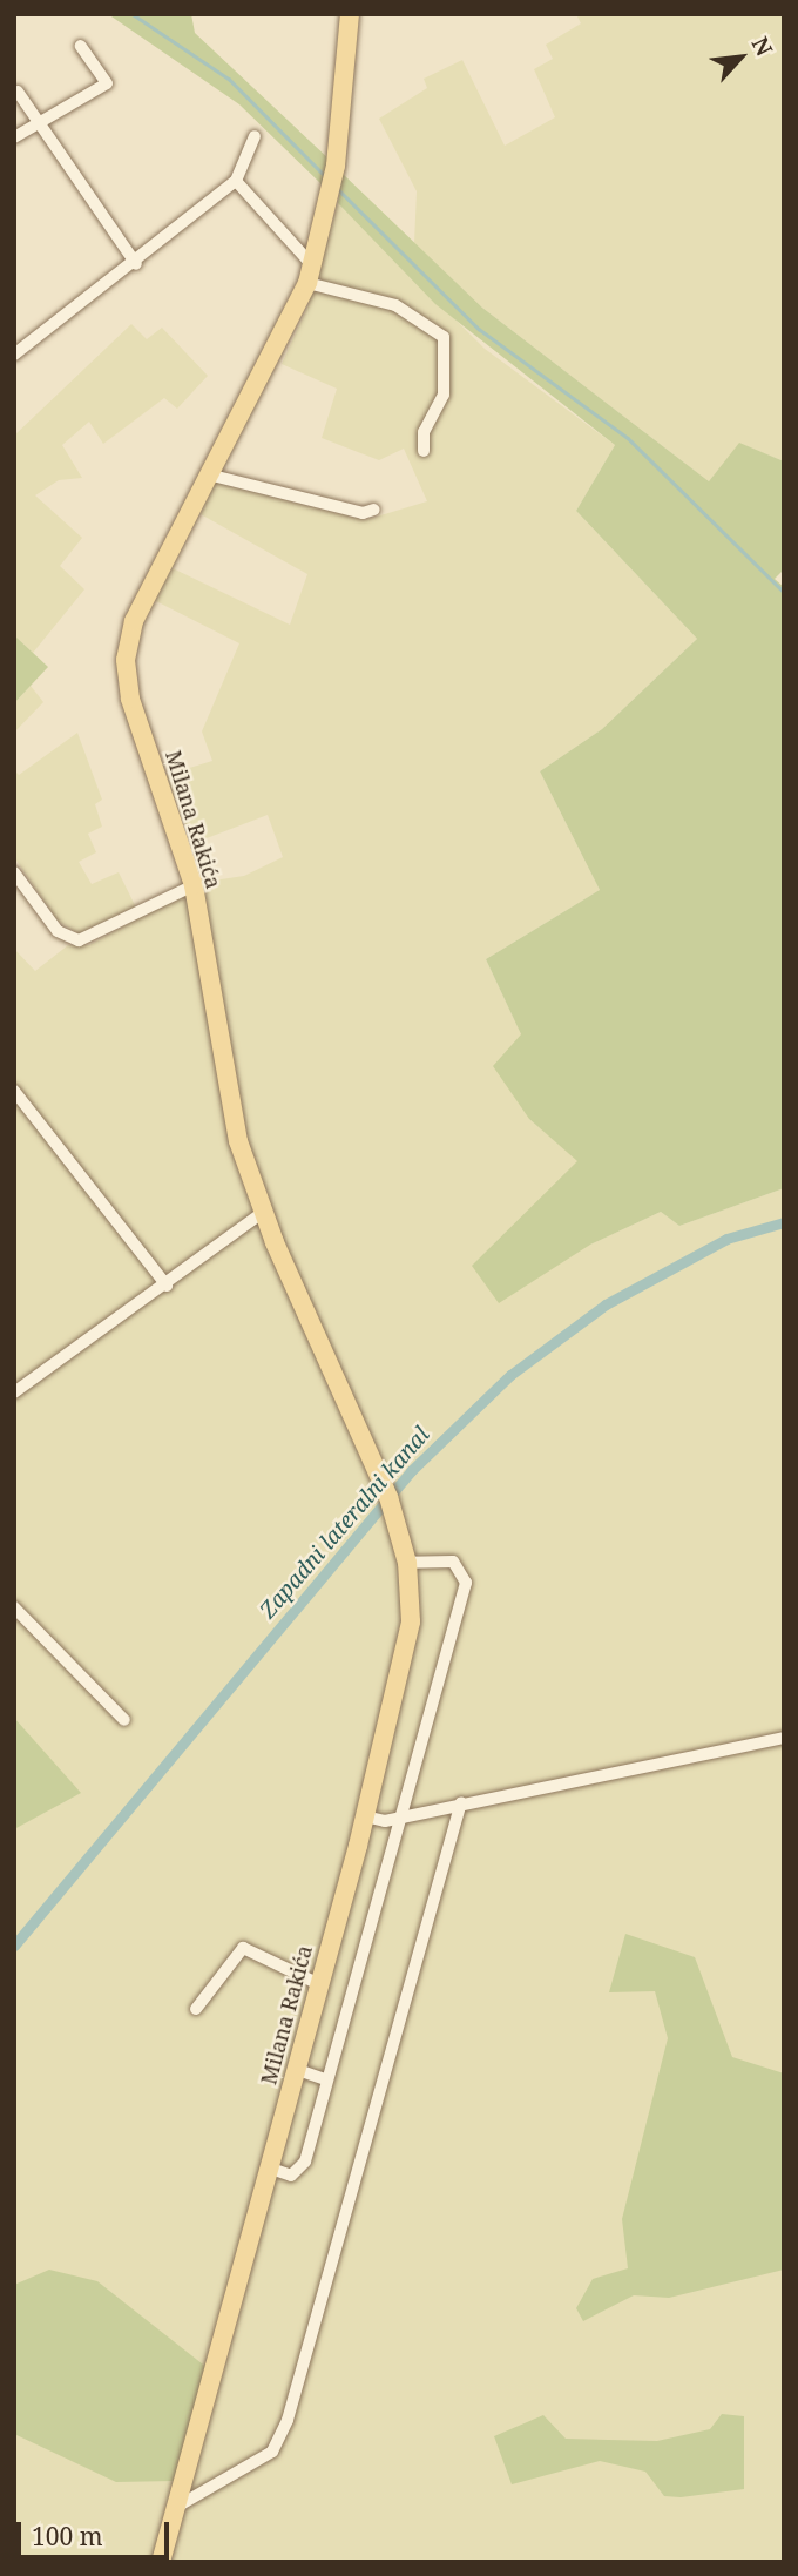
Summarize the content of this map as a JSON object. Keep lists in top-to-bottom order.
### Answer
{
  "streets": {
    "main road": ["Milana Rakića"]
  },
  "water": ["Zapadni lateralni kanal"],
  "scale_bar": "100 m",
  "north": "top right"
}
